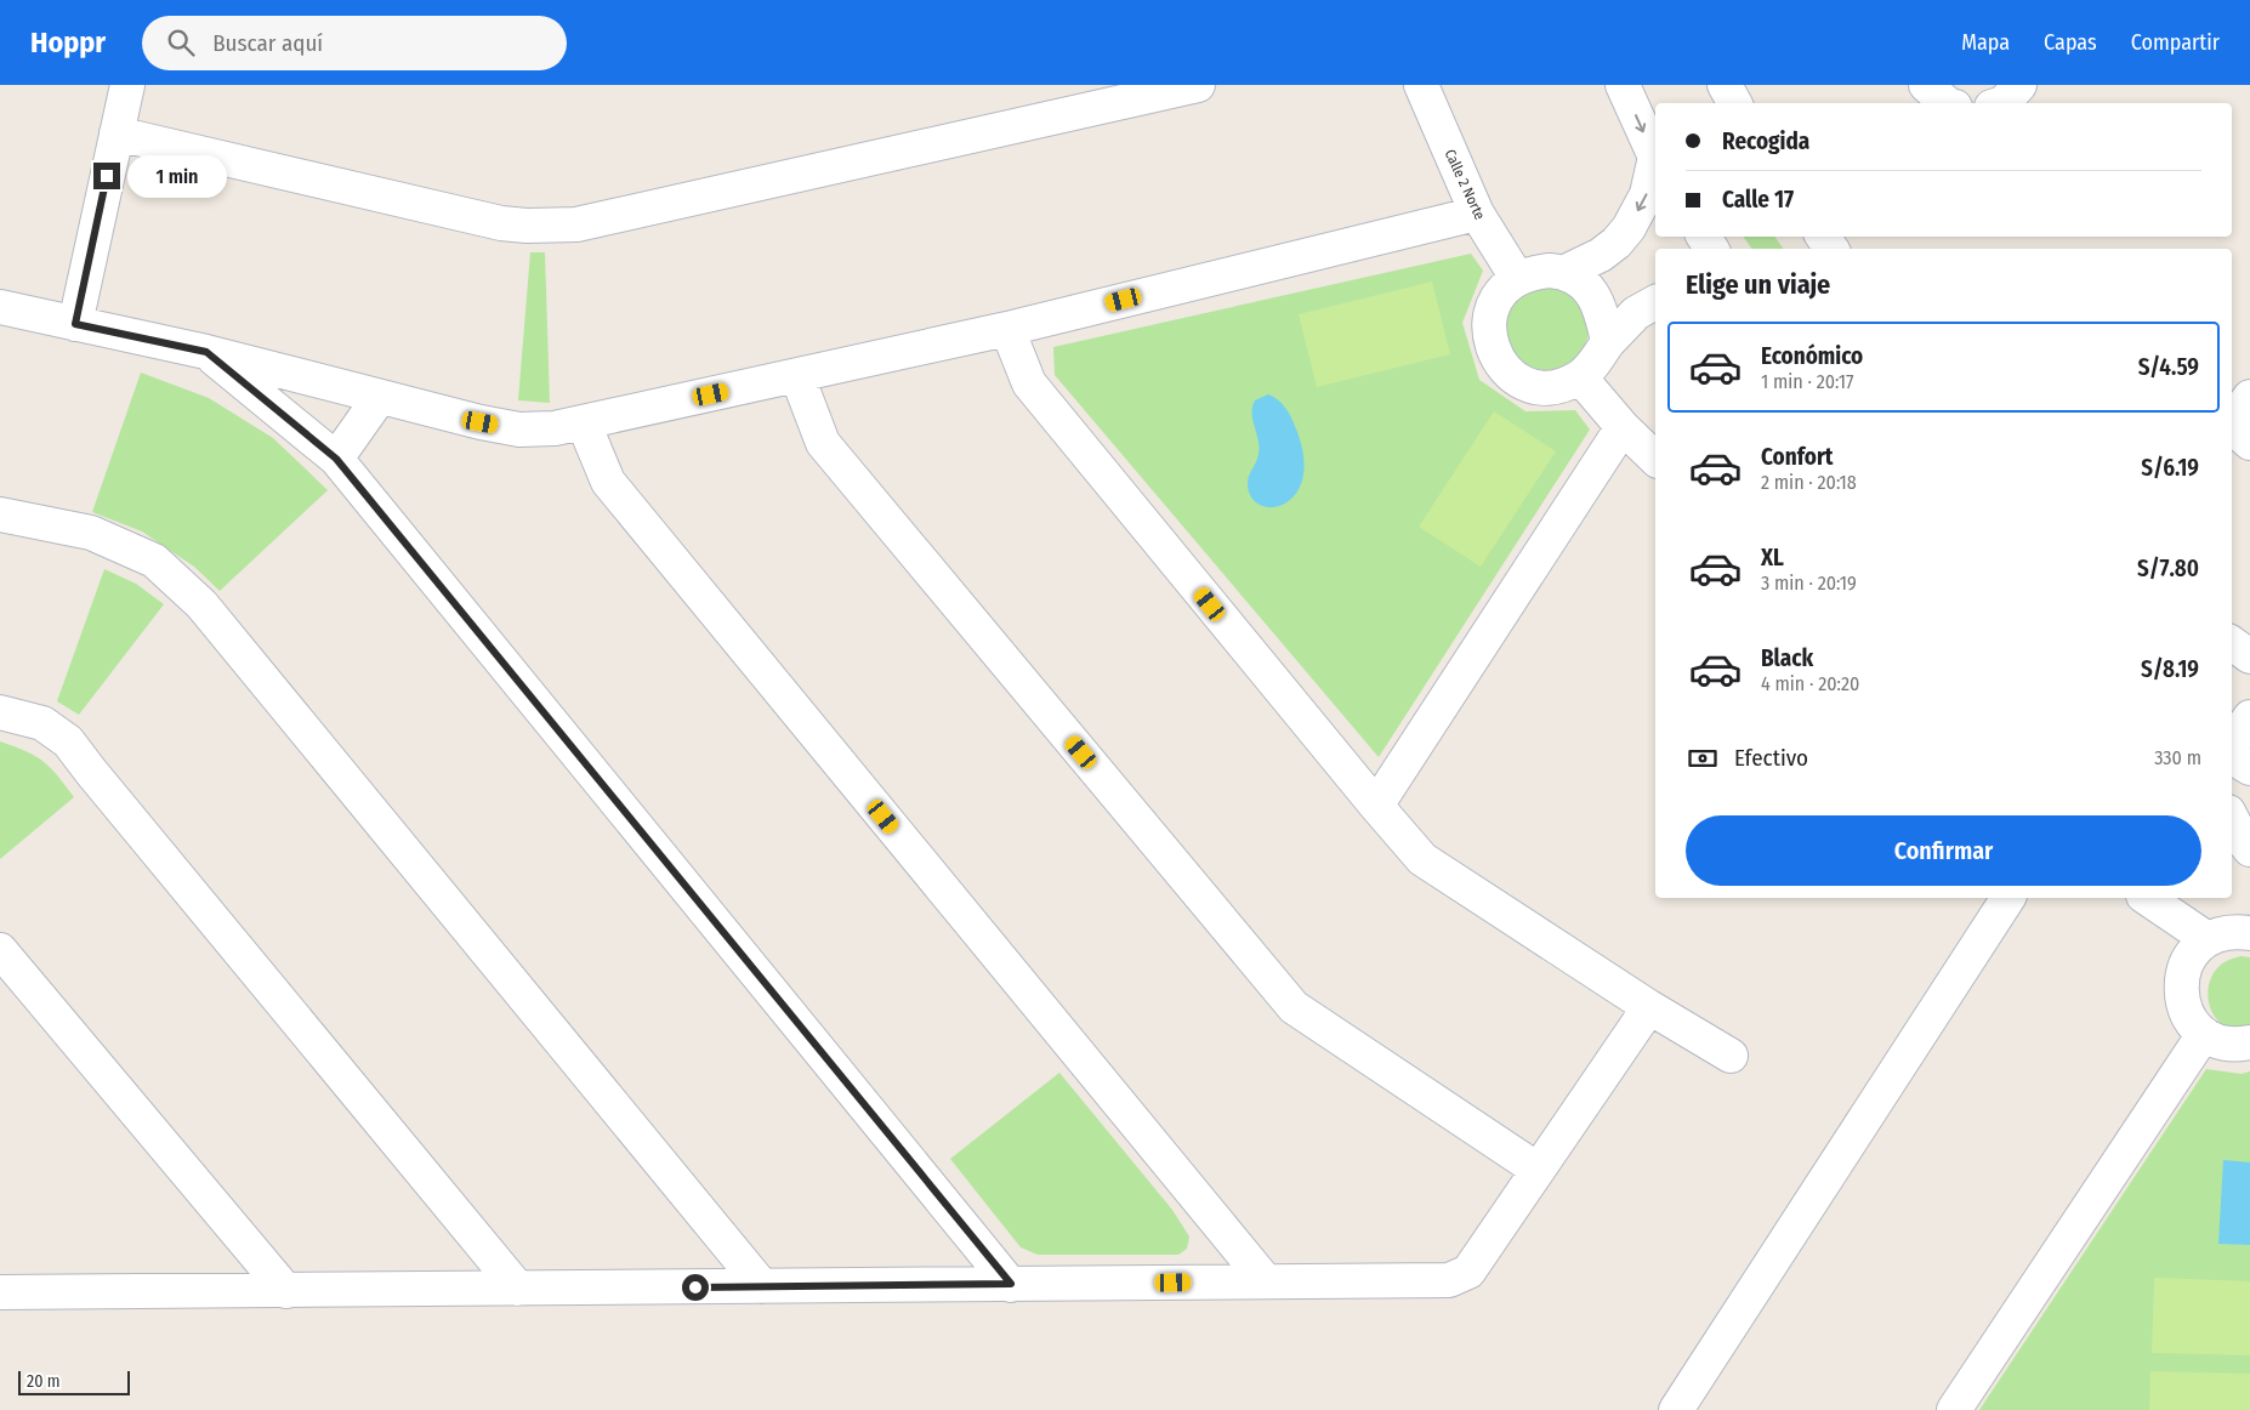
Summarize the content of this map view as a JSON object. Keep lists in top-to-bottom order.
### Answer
{
  "streets": {
    "street": ["Calle 2 Norte"]
  },
  "scale_bar": "20 m",
  "page": {
    "header": "Hoppr",
    "search": "Buscar aquí",
    "nav": ["Mapa", "Capas", "Compartir"],
    "banner": ["Recogida", "Calle 17"],
    "bubble": "1 min",
    "heading": "Elige un viaje",
    "list": [
      {
        "name": "Económico",
        "note": "1 min · 20:17",
        "value": "S/4.59"
      },
      {
        "name": "Confort",
        "note": "2 min · 20:18",
        "value": "S/6.19"
      },
      {
        "name": "XL",
        "note": "3 min · 20:19",
        "value": "S/7.80"
      },
      {
        "name": "Black",
        "note": "4 min · 20:20",
        "value": "S/8.19"
      }
    ],
    "pay": ["Efectivo", "330 m"],
    "buttons": "Confirmar",
    "scale": "20 m"
  }
}
